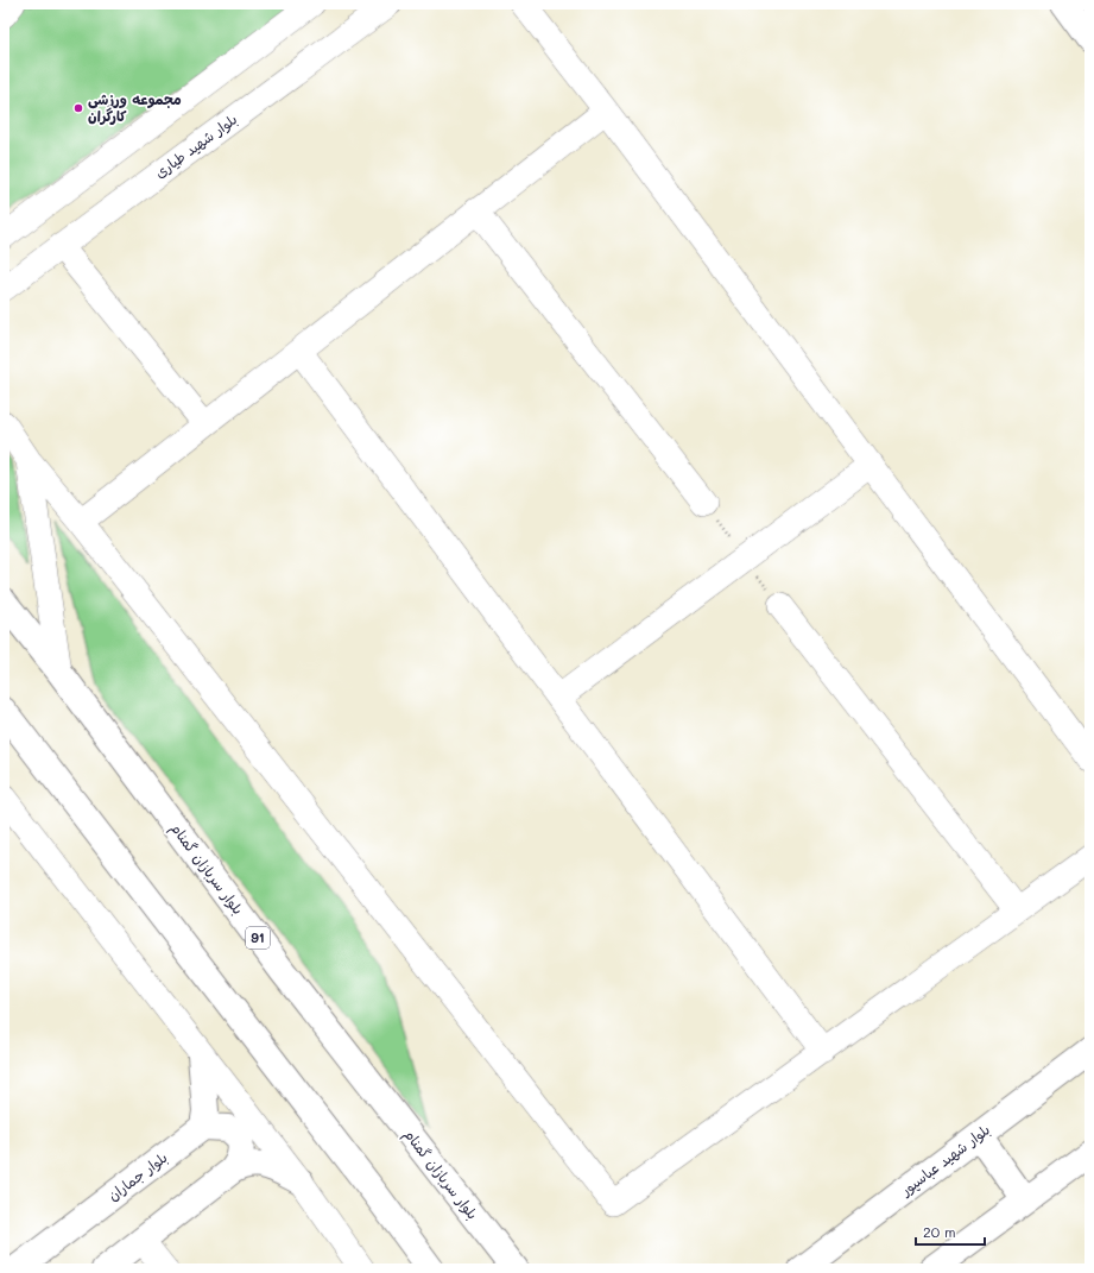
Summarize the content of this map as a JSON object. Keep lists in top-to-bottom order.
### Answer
{
  "streets": {
    "main road": [
      "بلوار سربازان گمنام",
      "91",
      "بلوار شهید عباسپور",
      "بلوار جماران"
    ],
    "street": ["بلوار شهید طیاری"]
  },
  "places": ["مجموعه ورزشی کارگران"],
  "scale_bar": "20 m"
}
